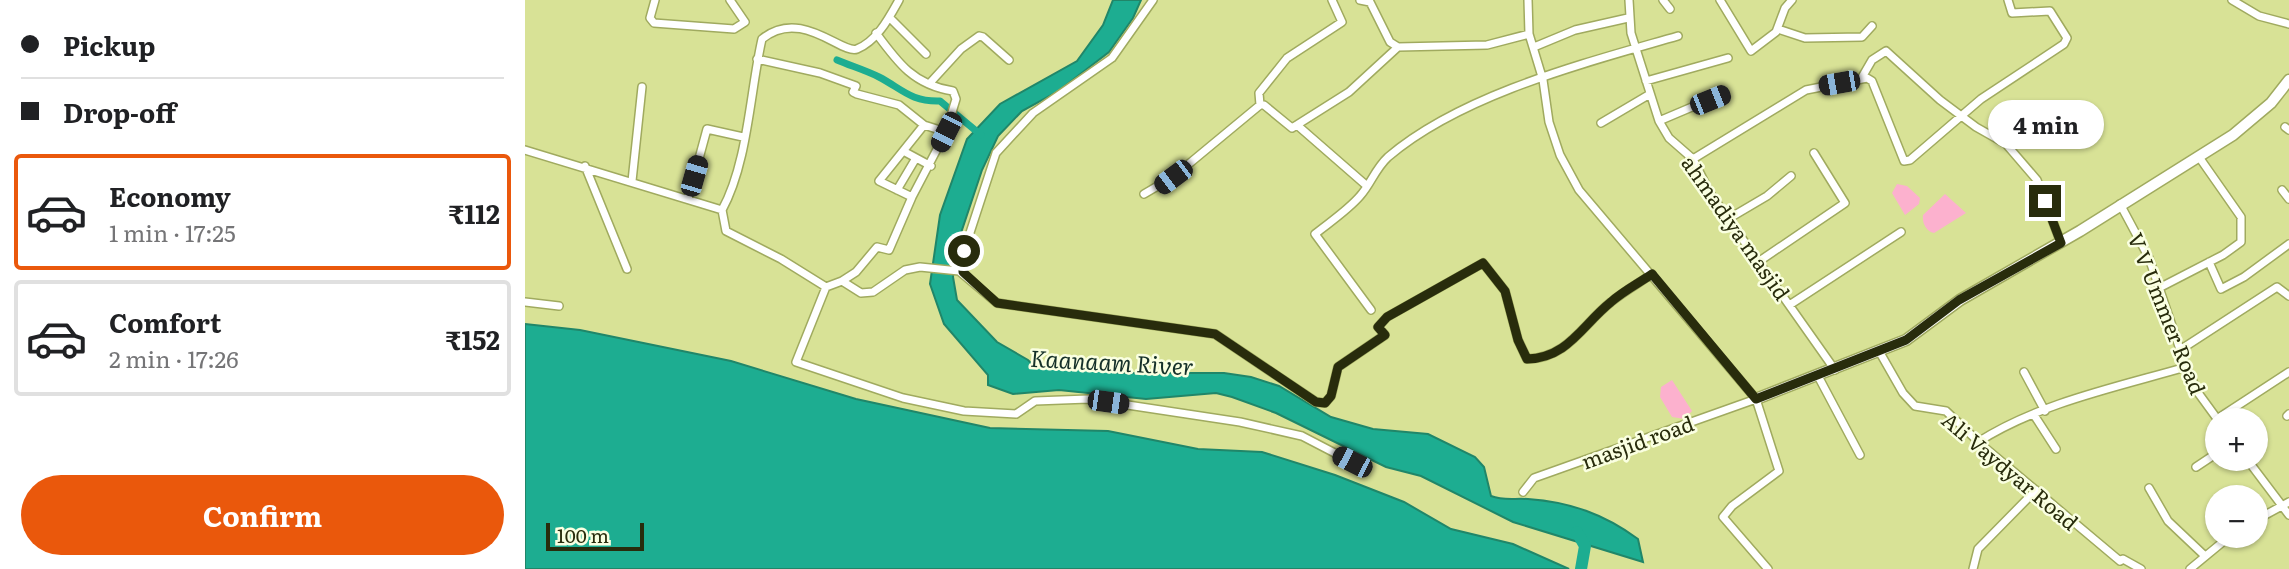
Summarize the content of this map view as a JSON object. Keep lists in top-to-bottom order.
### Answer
{
  "streets": {
    "street": [
      "ahmadiya masjid",
      "V V Ummer Road",
      "masjid road",
      "Ali Vaydyar Road"
    ]
  },
  "water": ["Kaanaam River"],
  "scale_bar": "100 m",
  "page": {
    "banner": ["Pickup", "Drop-off"],
    "bubble": "4 min",
    "list": [
      {
        "name": "Economy",
        "note": "1 min · 17:25",
        "value": "₹112"
      },
      {
        "name": "Comfort",
        "note": "2 min · 17:26",
        "value": "₹152"
      }
    ],
    "map_buttons": ["+", "−"],
    "buttons": "Confirm",
    "scale": "100 m"
  }
}
